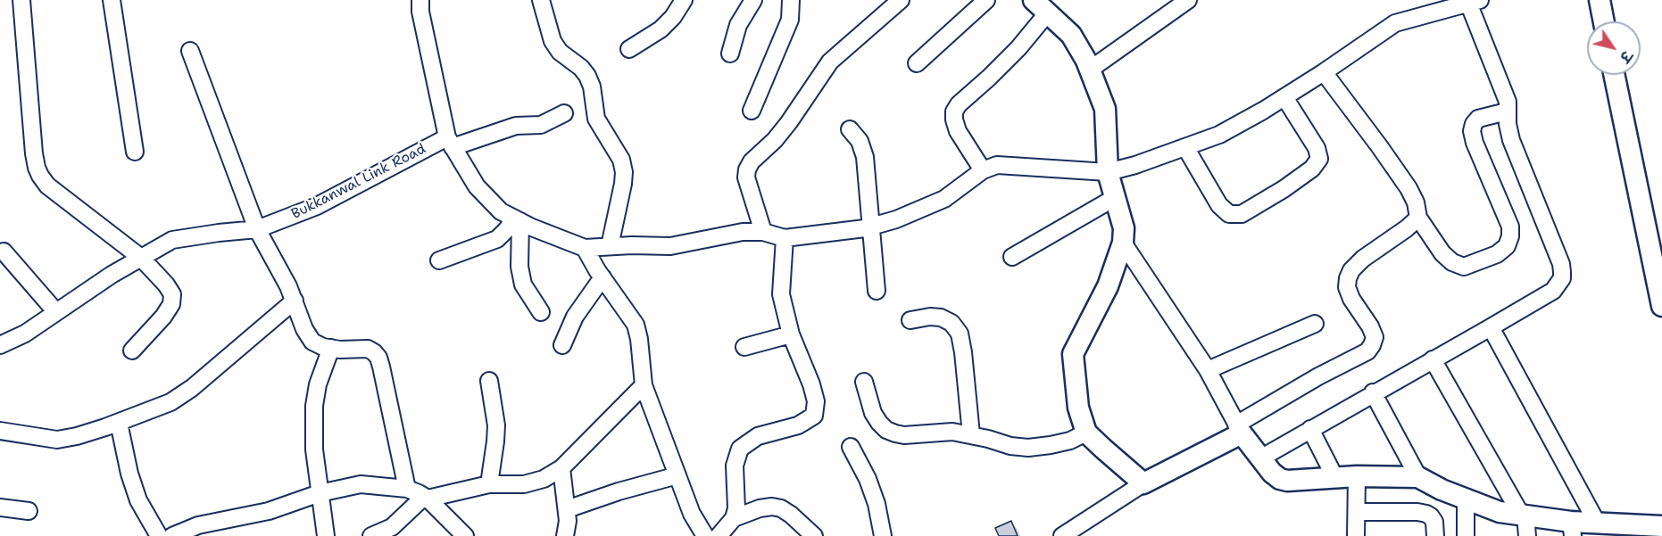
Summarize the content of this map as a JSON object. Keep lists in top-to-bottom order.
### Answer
{
  "streets": {
    "street": ["Bukkanwal Link Road"]
  },
  "north": "bottom right"
}
